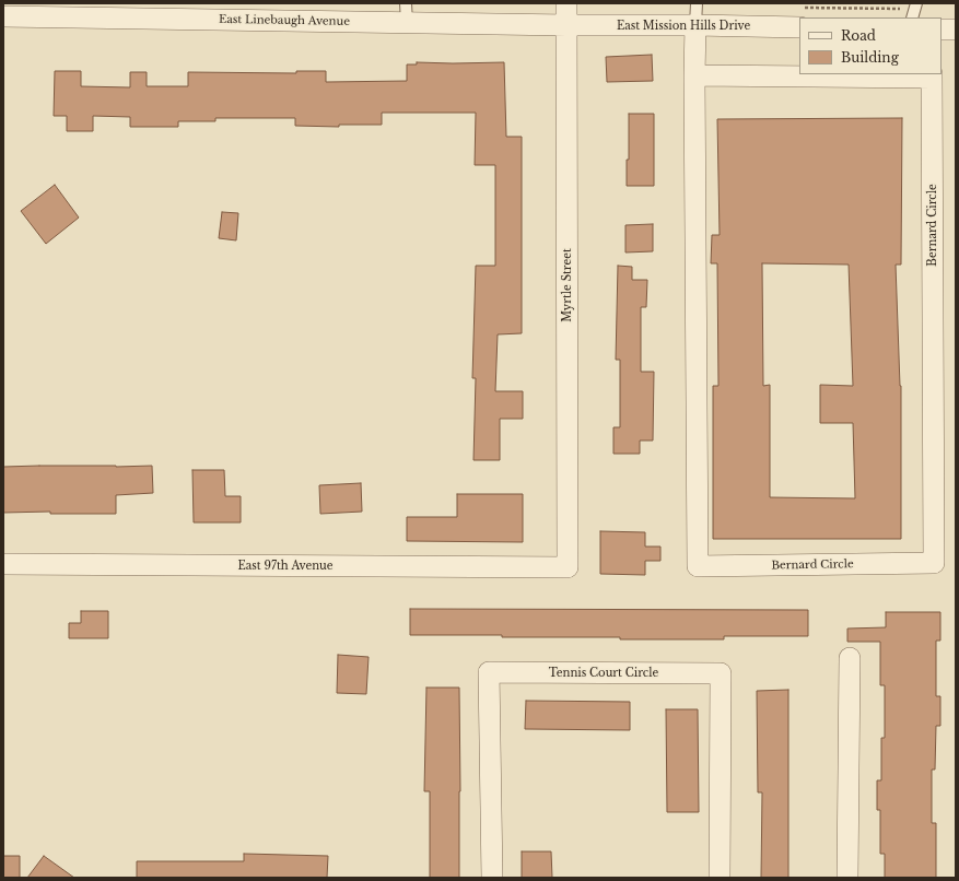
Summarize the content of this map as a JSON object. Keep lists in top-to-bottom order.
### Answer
{
  "streets": {
    "street": [
      "East Linebaugh Avenue",
      "East Mission Hills Drive",
      "Bernard Circle",
      "Myrtle Street",
      "East 97th Avenue",
      "Tennis Court Circle"
    ]
  },
  "crossings": [
    ["East Linebaugh Avenue", "East Mission Hills Drive"],
    ["East Linebaugh Avenue", "Myrtle Street"],
    ["East Mission Hills Drive", "Bernard Circle"],
    ["East Mission Hills Drive", "Myrtle Street"],
    ["Myrtle Street", "East 97th Avenue"]
  ],
  "legend": ["Road", "Building"]
}
